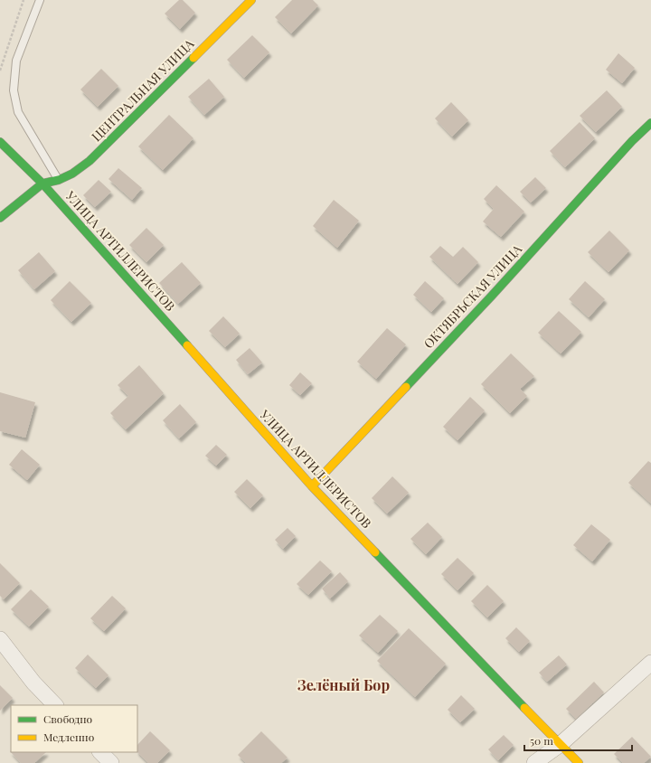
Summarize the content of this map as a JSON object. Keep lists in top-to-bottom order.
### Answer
{
  "streets": {
    "main road": ["ЦЕНТРАЛЬНАЯ УЛИЦА", "УЛИЦА АРТИЛЛЕРИСТОВ", "ОКТЯБРЬСКАЯ УЛИЦА"]
  },
  "crossings": [
    ["ЦЕНТРАЛЬНАЯ УЛИЦА", "УЛИЦА АРТИЛЛЕРИСТОВ"],
    ["УЛИЦА АРТИЛЛЕРИСТОВ", "ОКТЯБРЬСКАЯ УЛИЦА"]
  ],
  "districts": ["Зелёный Бор"],
  "legend": ["Свободно", "Медленно"],
  "scale_bar": "50 m"
}
